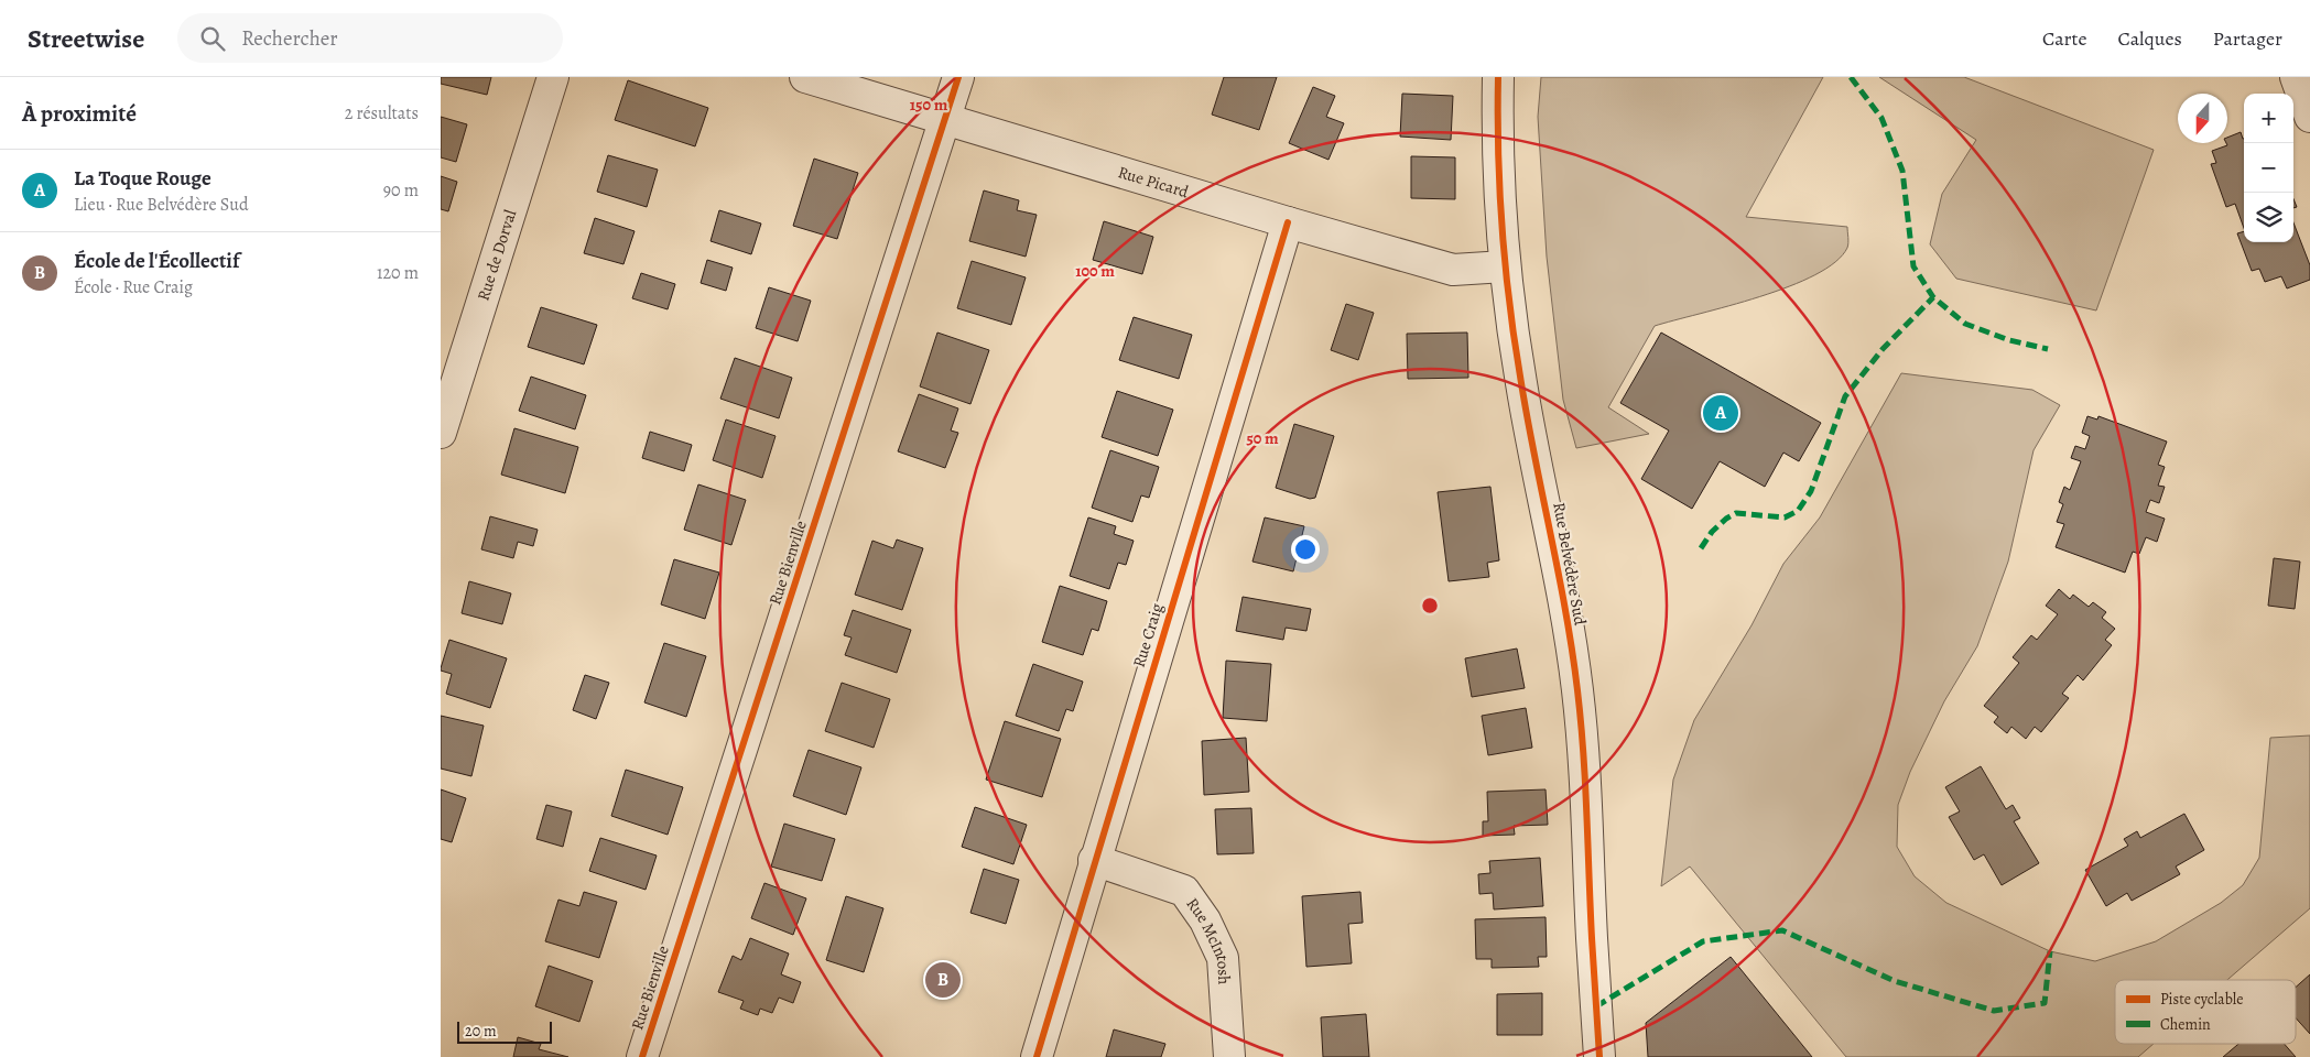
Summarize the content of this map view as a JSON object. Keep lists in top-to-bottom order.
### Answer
{
  "streets": {
    "street": [
      "Rue Picard",
      "Rue de Dorval",
      "Rue Bienville",
      "Rue Belvédère Sud",
      "Rue Craig",
      "Rue McIntosh"
    ]
  },
  "crossings": [
    ["Rue Picard", "Rue Bienville"],
    ["Rue Picard", "Rue Belvédère Sud"],
    ["Rue Picard", "Rue Craig"],
    ["Rue Craig", "Rue McIntosh"]
  ],
  "legend": ["Piste cyclable", "Chemin"],
  "scale_bar": "20 m",
  "north": "bottom",
  "page": {
    "header": "Streetwise",
    "search": "Rechercher",
    "nav": ["Carte", "Calques", "Partager"],
    "heading": ["À proximité", "2 résultats"],
    "map_buttons": ["+", "−"],
    "list": [
      {
        "mark": "A",
        "name": "La Toque Rouge",
        "note": "Lieu · Rue Belvédère Sud",
        "value": "90 m"
      },
      {
        "mark": "B",
        "name": "École de l'Écollectif",
        "note": "École · Rue Craig",
        "value": "120 m"
      }
    ],
    "pins": ["A", "B"],
    "scale": "20 m"
  },
  "rings": ["150 m", "100 m", "50 m"]
}
